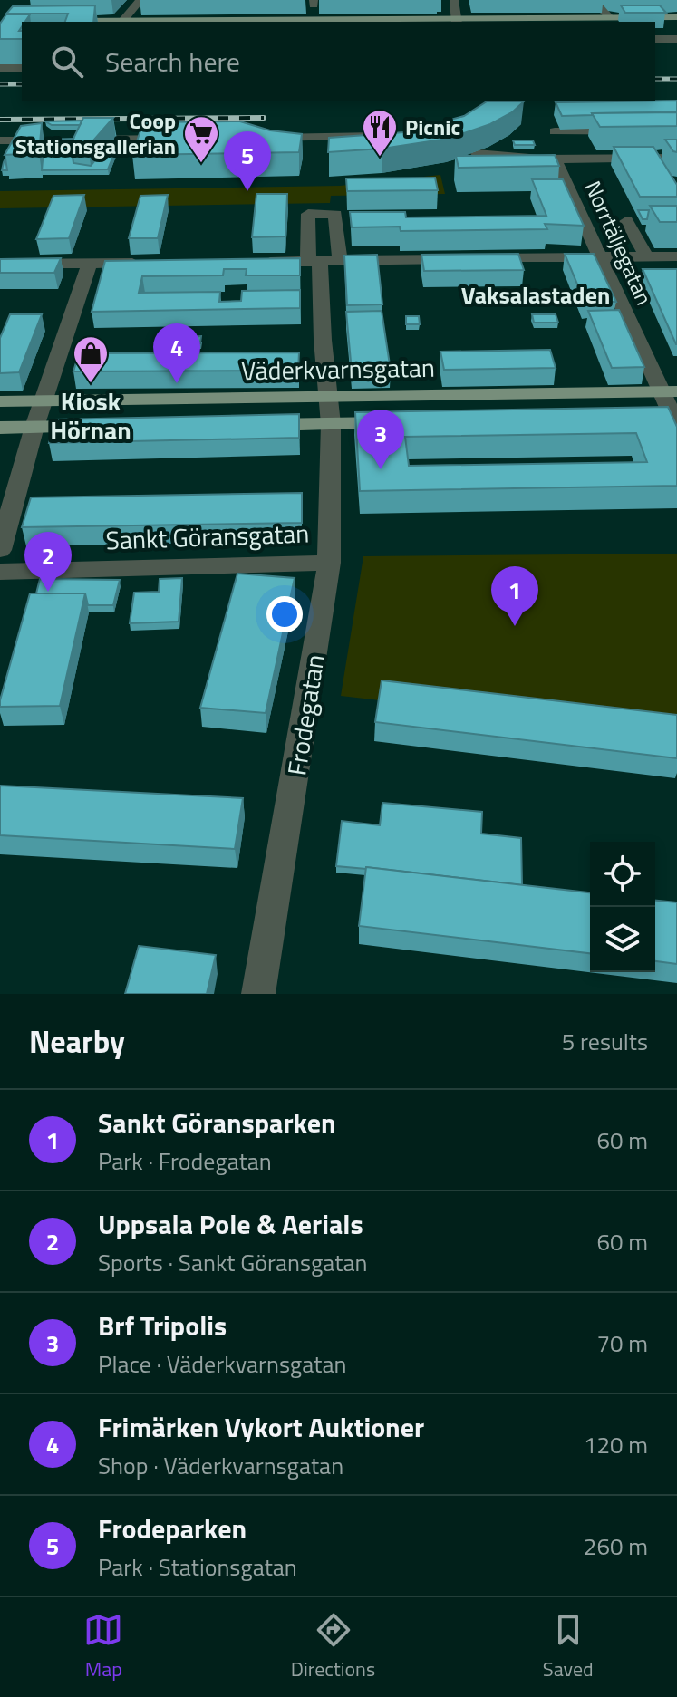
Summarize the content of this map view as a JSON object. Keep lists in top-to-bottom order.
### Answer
{
  "streets": {
    "main road": ["Väderkvarnsgatan"],
    "street": ["Norrtäljegatan", "Sankt Göransgatan", "Frodegatan"]
  },
  "crossings": [
    ["Norrtäljegatan", "Väderkvarnsgatan"],
    ["Väderkvarnsgatan", "Frodegatan"],
    ["Sankt Göransgatan", "Frodegatan"]
  ],
  "districts": ["Vaksalastaden"],
  "places": {
    "restaurant": ["Picnic"],
    "supermarket": ["Coop Stationsgallerian"],
    "shop": ["Kiosk Hörnan"]
  },
  "page": {
    "search": "Search here",
    "pins": [
      "5",
      "4",
      "3",
      "2",
      "1"
    ],
    "heading": ["Nearby", "5 results"],
    "list": [
      {
        "mark": "1",
        "name": "Sankt Göransparken",
        "note": "Park · Frodegatan",
        "value": "60 m"
      },
      {
        "mark": "2",
        "name": "Uppsala Pole & Aerials",
        "note": "Sports · Sankt Göransgatan",
        "value": "60 m"
      },
      {
        "mark": "3",
        "name": "Brf Tripolis",
        "note": "Place · Väderkvarnsgatan",
        "value": "70 m"
      },
      {
        "mark": "4",
        "name": "Frimärken Vykort Auktioner",
        "note": "Shop · Väderkvarnsgatan",
        "value": "120 m"
      },
      {
        "mark": "5",
        "name": "Frodeparken",
        "note": "Park · Stationsgatan",
        "value": "260 m"
      }
    ],
    "nav": ["Map", "Directions", "Saved"]
  }
}
